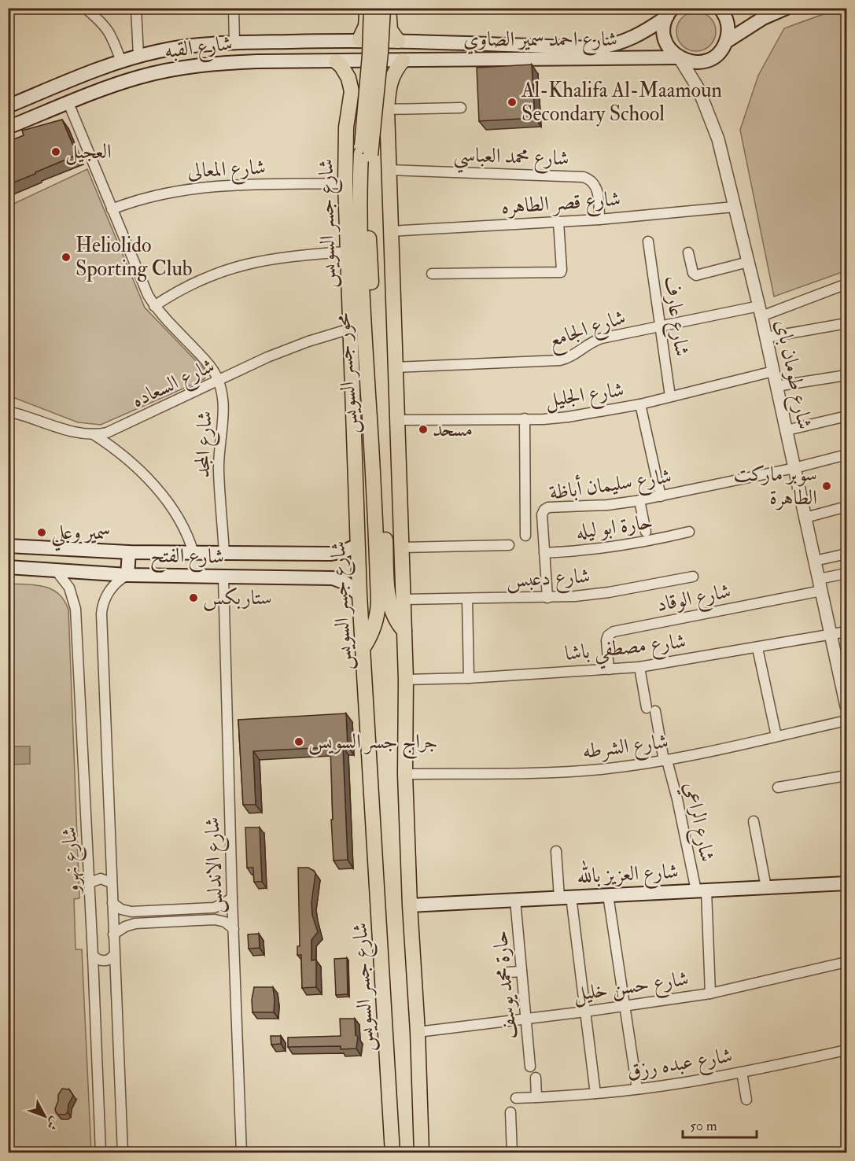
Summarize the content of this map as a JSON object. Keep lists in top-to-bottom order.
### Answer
{
  "streets": {
    "main road": [
      "شارع احمد سمير الصاوي",
      "شارع القبه",
      "شارع جسر السويس",
      "محور جسر السويس",
      "شارع الفتح",
      "شارع العزيز بالله"
    ],
    "street": [
      "شارع محمد العباسي",
      "شارع المعالى",
      "شارع قصر الطاهره",
      "شارع عارف",
      "شارع الجامع",
      "شارع طومان باى",
      "شارع السعاده",
      "شارع الجليل",
      "شارع المجد",
      "شارع سليمان أباظة",
      "حارة ابو ليله",
      "شارع دعبس",
      "شارع الوقاد",
      "شارع مصطفي باشا",
      "شارع الشرطه",
      "شارع الراعي",
      "شارع نهرو",
      "شارع الاندلس",
      "حارة محمد يوسف",
      "شارع حسن خليل",
      "شارع عبده رزق"
    ]
  },
  "crossings": [
    ["شارع احمد سمير الصاوي", "شارع القبه"],
    ["شارع احمد سمير الصاوي", "شارع طومان باى"],
    ["شارع القبه", "شارع جسر السويس"],
    ["شارع القبه", "شارع المجد"],
    ["شارع محمد العباسي", "شارع قصر الطاهره"],
    ["شارع المعالى", "شارع جسر السويس"],
    ["شارع المعالى", "شارع المجد"],
    ["شارع قصر الطاهره", "شارع طومان باى"],
    ["شارع جسر السويس", "محور جسر السويس"],
    ["شارع جسر السويس", "شارع السعاده"],
    ["شارع جسر السويس", "شارع الفتح"],
    ["شارع عارف", "شارع الجامع"],
    ["شارع عارف", "شارع الجليل"],
    ["شارع الجامع", "شارع طومان باى"],
    ["شارع طومان باى", "شارع الجليل"],
    ["شارع طومان باى", "شارع سليمان أباظة"],
    ["شارع طومان باى", "شارع الوقاد"],
    ["شارع طومان باى", "شارع مصطفي باشا"],
    ["شارع السعاده", "شارع المجد"],
    ["شارع المجد", "شارع الفتح"],
    ["شارع سليمان أباظة", "حارة ابو ليله"],
    ["شارع سليمان أباظة", "شارع دعبس"],
    ["شارع الفتح", "شارع نهرو"],
    ["شارع الفتح", "شارع الاندلس"],
    ["شارع الوقاد", "شارع مصطفي باشا"],
    ["شارع مصطفي باشا", "شارع الراعي"],
    ["شارع الشرطه", "شارع الراعي"],
    ["شارع الراعي", "شارع العزيز بالله"],
    ["شارع الراعي", "شارع حسن خليل"],
    ["شارع العزيز بالله", "حارة محمد يوسف"],
    ["حارة محمد يوسف", "شارع حسن خليل"]
  ],
  "places": [
    "Al-Khalifa Al-Maamoun Secondary School",
    "العجيل",
    "Heliolido Sporting Club",
    "مسحد",
    "سوبر ماركت الطاهرة",
    "سمير وعلي",
    "ستاربكس",
    "جراج جسر السويس"
  ],
  "scale_bar": "50 m",
  "north": "bottom right"
}
